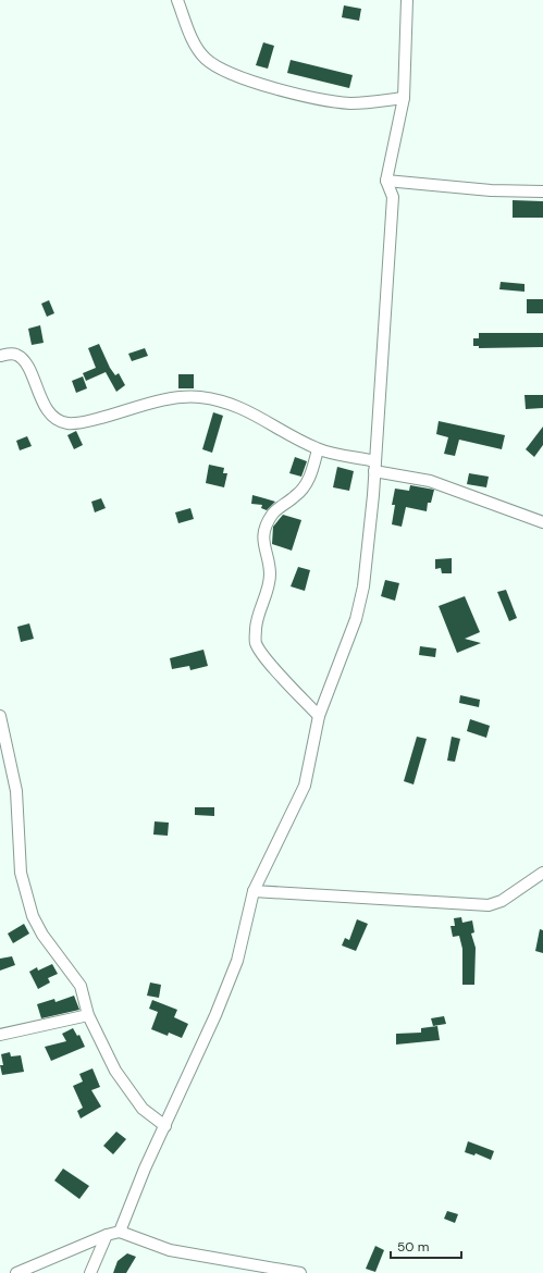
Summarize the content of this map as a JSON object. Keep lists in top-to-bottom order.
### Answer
{
  "scale_bar": "50 m"
}
